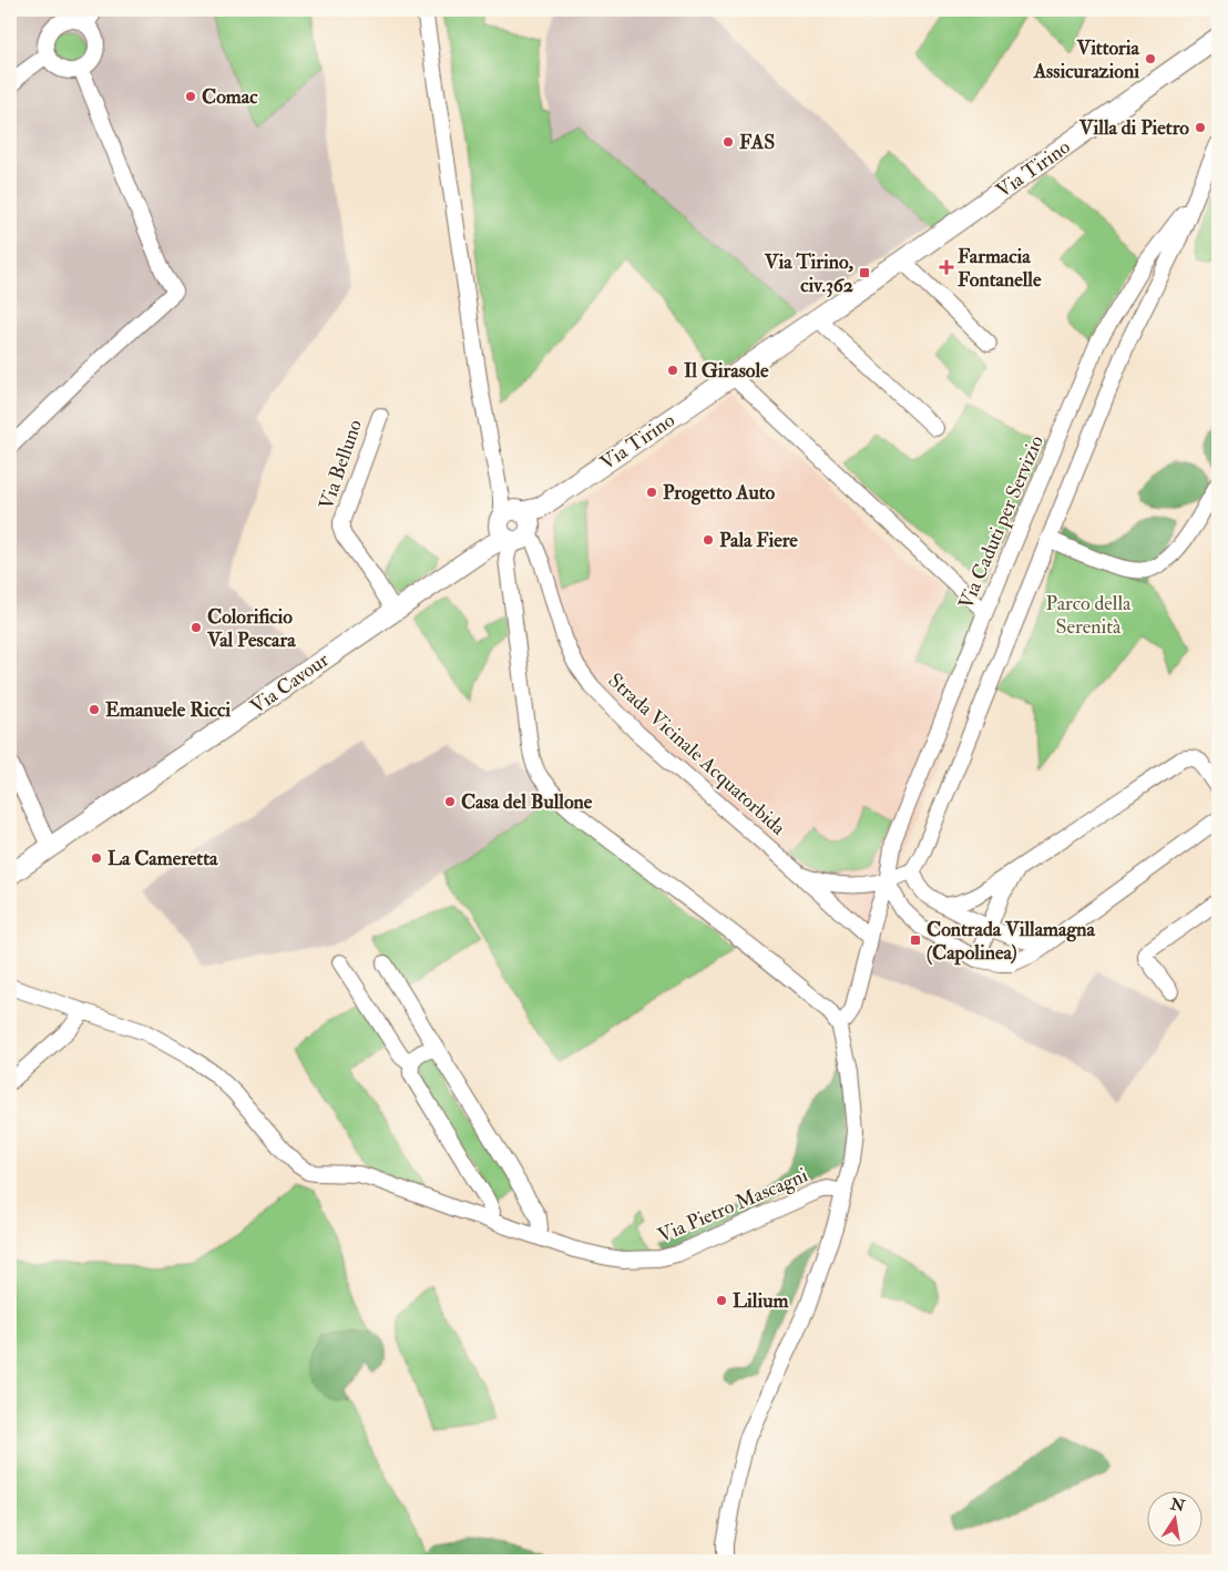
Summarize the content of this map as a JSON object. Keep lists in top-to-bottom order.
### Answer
{
  "streets": {
    "street": [
      "Via Tirino",
      "Via Belluno",
      "Via Caduti per Servizio",
      "Via Cavour",
      "Strada Vicinale Acquatorbida",
      "Via Pietro Mascagni"
    ]
  },
  "crossings": [
    ["Via Tirino", "Via Cavour"],
    ["Via Tirino", "Strada Vicinale Acquatorbida"],
    ["Via Belluno", "Via Cavour"],
    ["Via Caduti per Servizio", "Strada Vicinale Acquatorbida"],
    ["Via Cavour", "Strada Vicinale Acquatorbida"]
  ],
  "parks": ["Parco della Serenità"],
  "places": {
    "other": [
      "Vittoria Assicurazioni",
      "Comac",
      "Villa di Pietro",
      "FAS",
      "Il Girasole",
      "Progetto Auto",
      "Pala Fiere",
      "Colorificio Val Pescara",
      "Emanuele Ricci",
      "Casa del Bullone",
      "La Cameretta",
      "Lilium"
    ],
    "health": ["Farmacia Fontanelle"],
    "transit": ["Via Tirino, civ.362", "Contrada Villamagna (Capolinea)"]
  },
  "north": "top"
}
